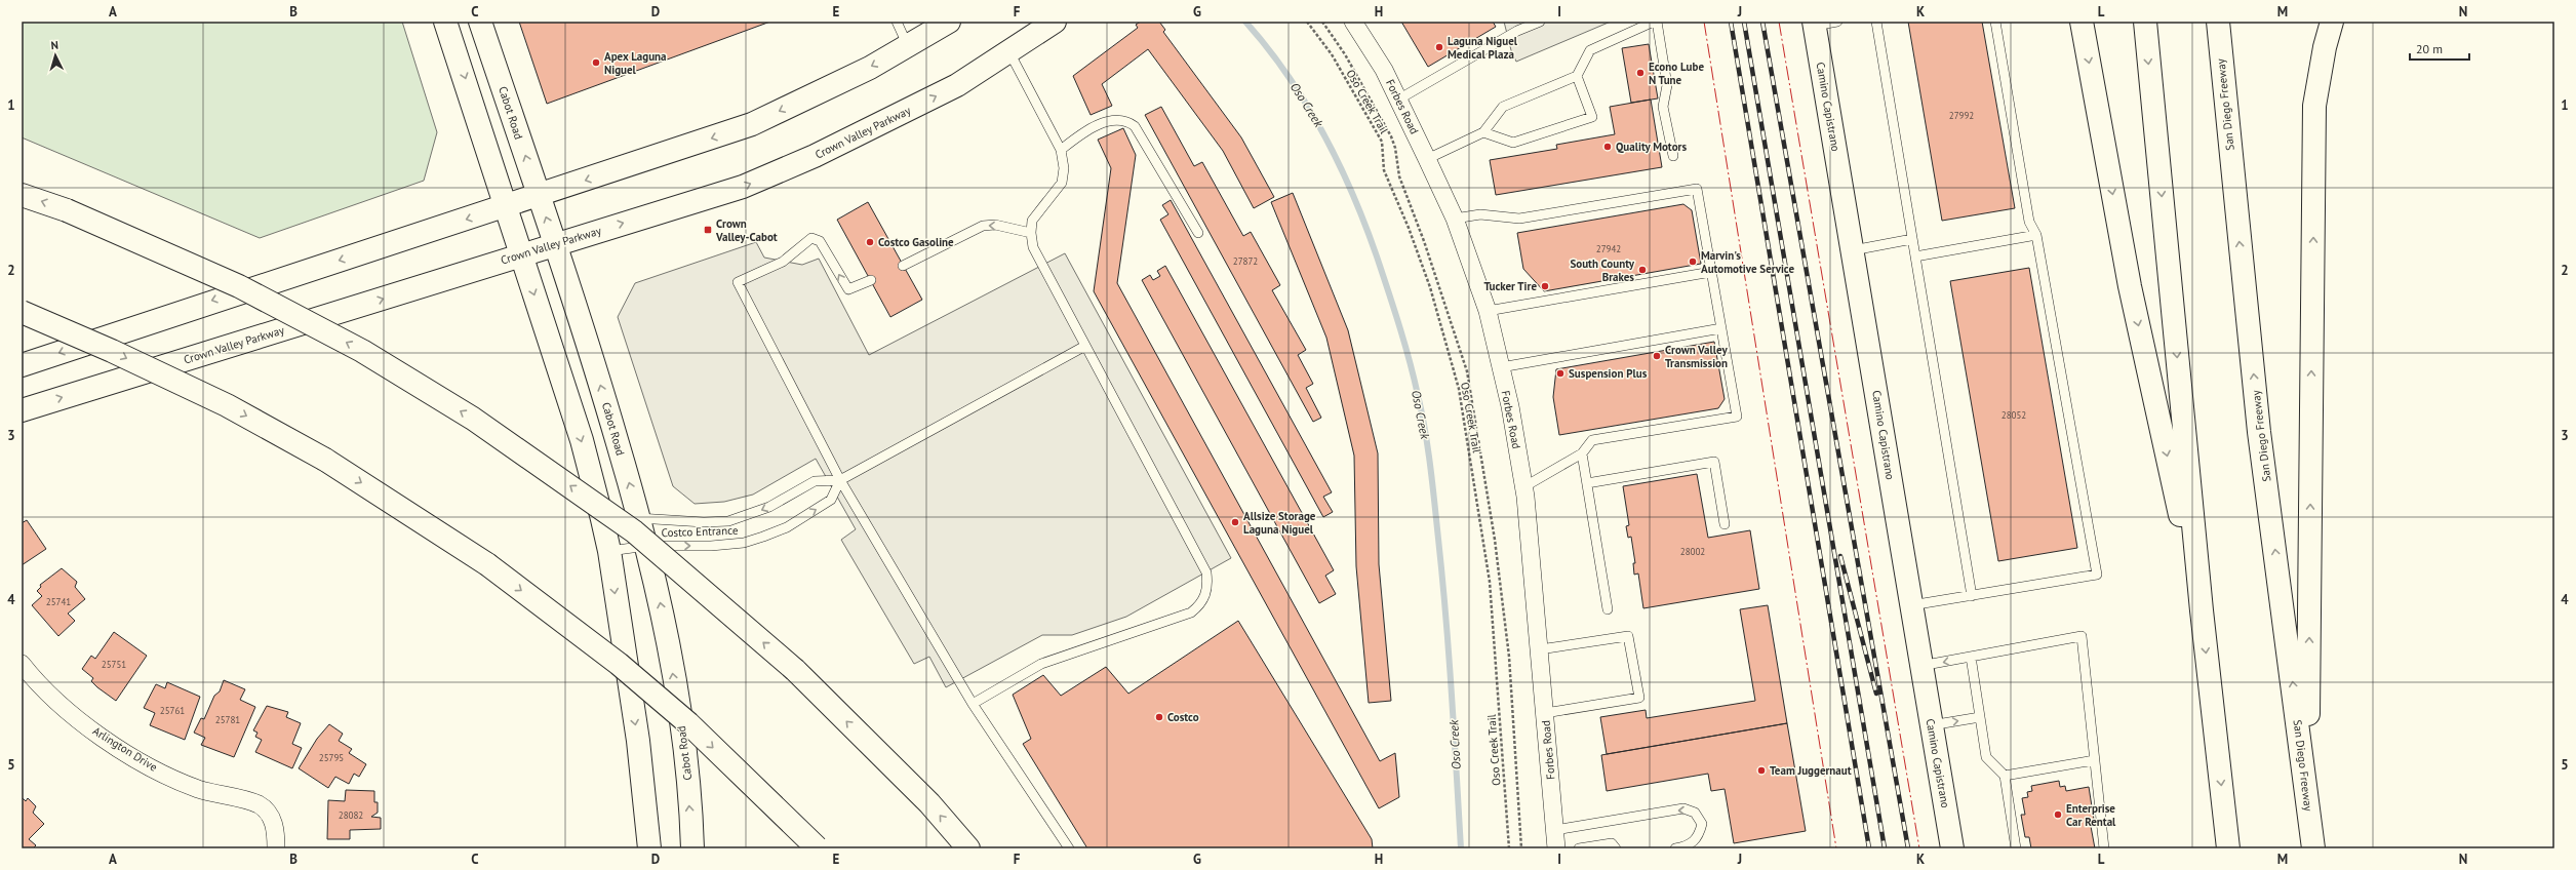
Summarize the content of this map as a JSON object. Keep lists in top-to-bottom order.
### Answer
{
  "streets": {
    "main road": [
      "San Diego Freeway",
      "Camino Capistrano",
      "Cabot Road",
      "Crown Valley Parkway"
    ],
    "street": ["Forbes Road", "Arlington Drive"],
    "lane": ["Costco Entrance"],
    "path": ["Oso Creek Trail"]
  },
  "crossings": [
    ["Cabot Road", "Crown Valley Parkway"],
    ["Cabot Road", "Costco Entrance"]
  ],
  "water": ["Oso Creek"],
  "places": {
    "other": [
      "Laguna Niguel Medical Plaza",
      "Apex Laguna Niguel",
      "Econo Lube N Tune",
      "Quality Motors",
      "Costco Gasoline",
      "Marvin's Automotive Service",
      "South County Brakes",
      "Tucker Tire",
      "Crown Valley Transmission",
      "Suspension Plus",
      "Allsize Storage Laguna Niguel",
      "Costco",
      "Team Juggernaut",
      "Enterprise Car Rental"
    ],
    "transit": ["Crown Valley-Cabot"]
  },
  "house_numbers": [
    "27992",
    "27942",
    "27872",
    "28052",
    "28002",
    "25741",
    "25751",
    "25761",
    "25781",
    "25795",
    "28082"
  ],
  "scale_bar": "20 m",
  "north": "top",
  "grid": {
    "columns": [
      "A",
      "B",
      "C",
      "D",
      "E",
      "F",
      "G",
      "H",
      "I",
      "J",
      "K",
      "L",
      "M",
      "N"
    ],
    "rows": [
      "1",
      "2",
      "3",
      "4",
      "5"
    ]
  }
}
